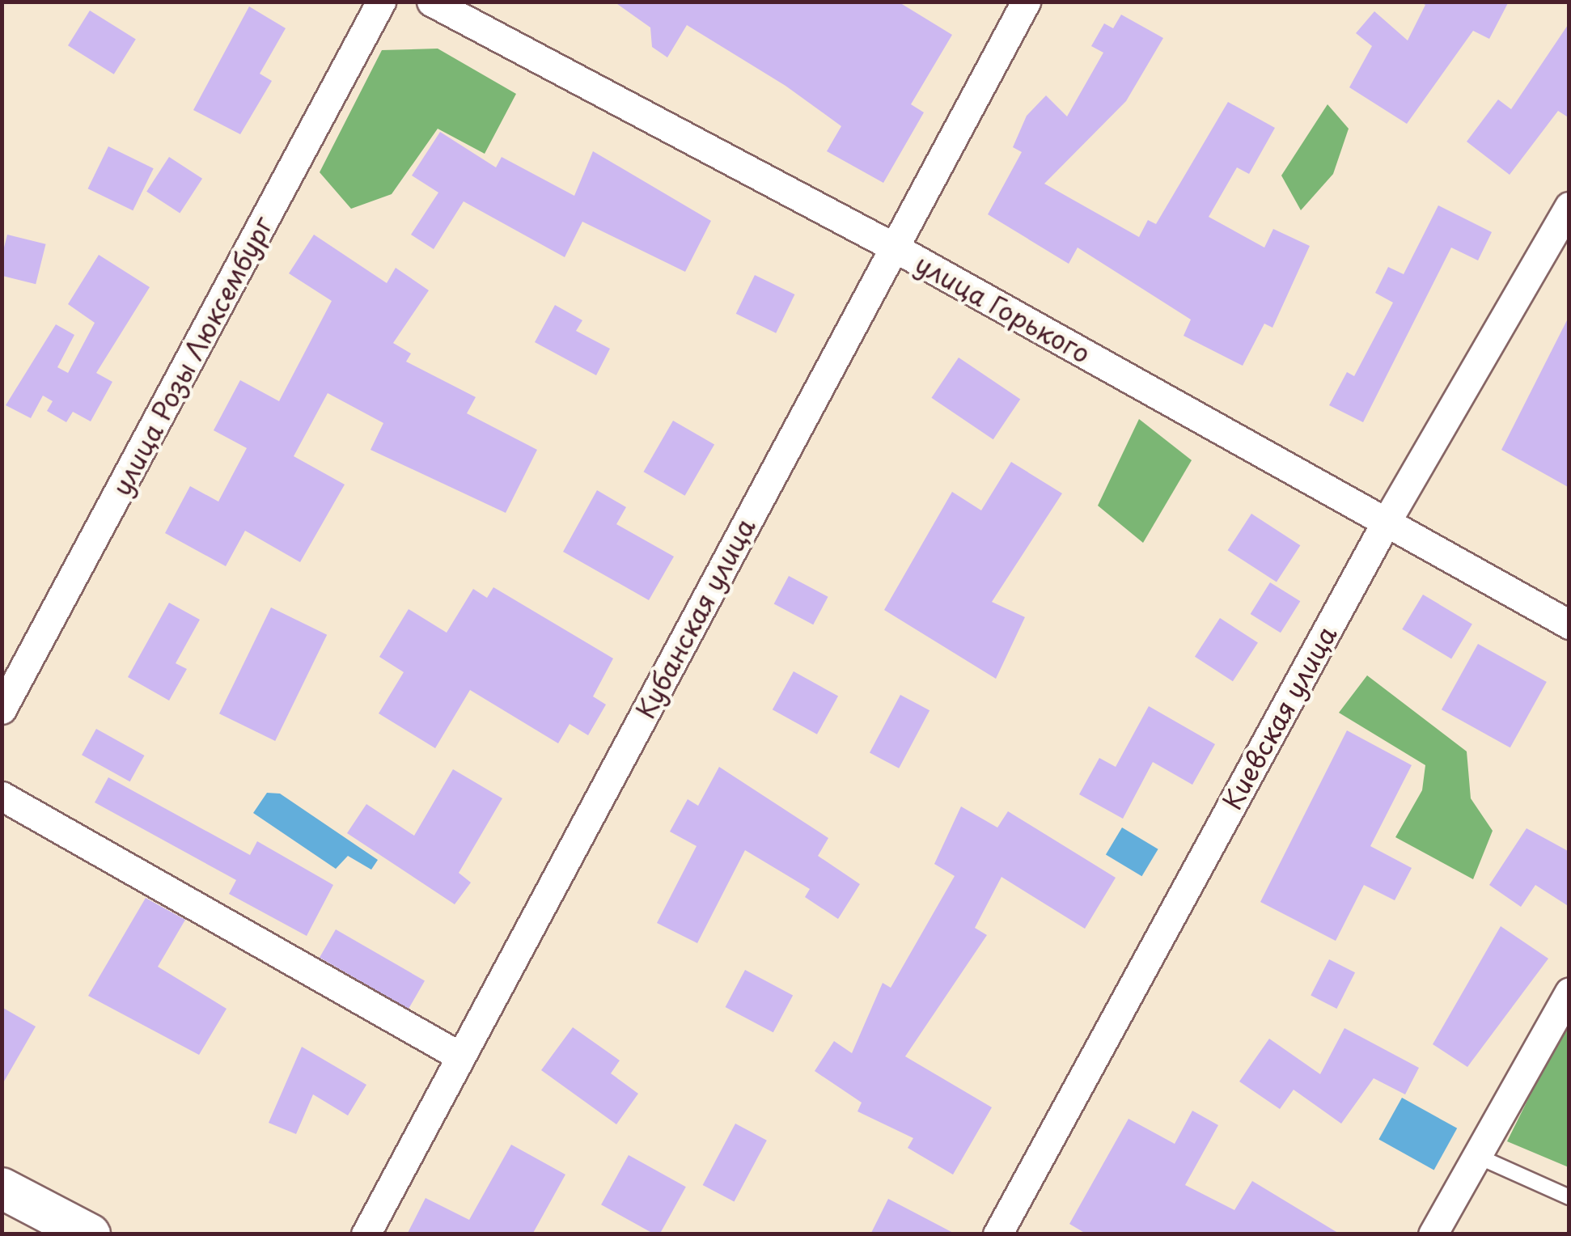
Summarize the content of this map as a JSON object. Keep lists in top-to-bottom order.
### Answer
{
  "streets": {
    "street": [
      "улица Горького",
      "улица Розы Люксембург",
      "Кубанская улица",
      "Киевская улица"
    ]
  },
  "crossings": [
    ["улица Горького", "Кубанская улица"],
    ["улица Горького", "Киевская улица"]
  ]
}
